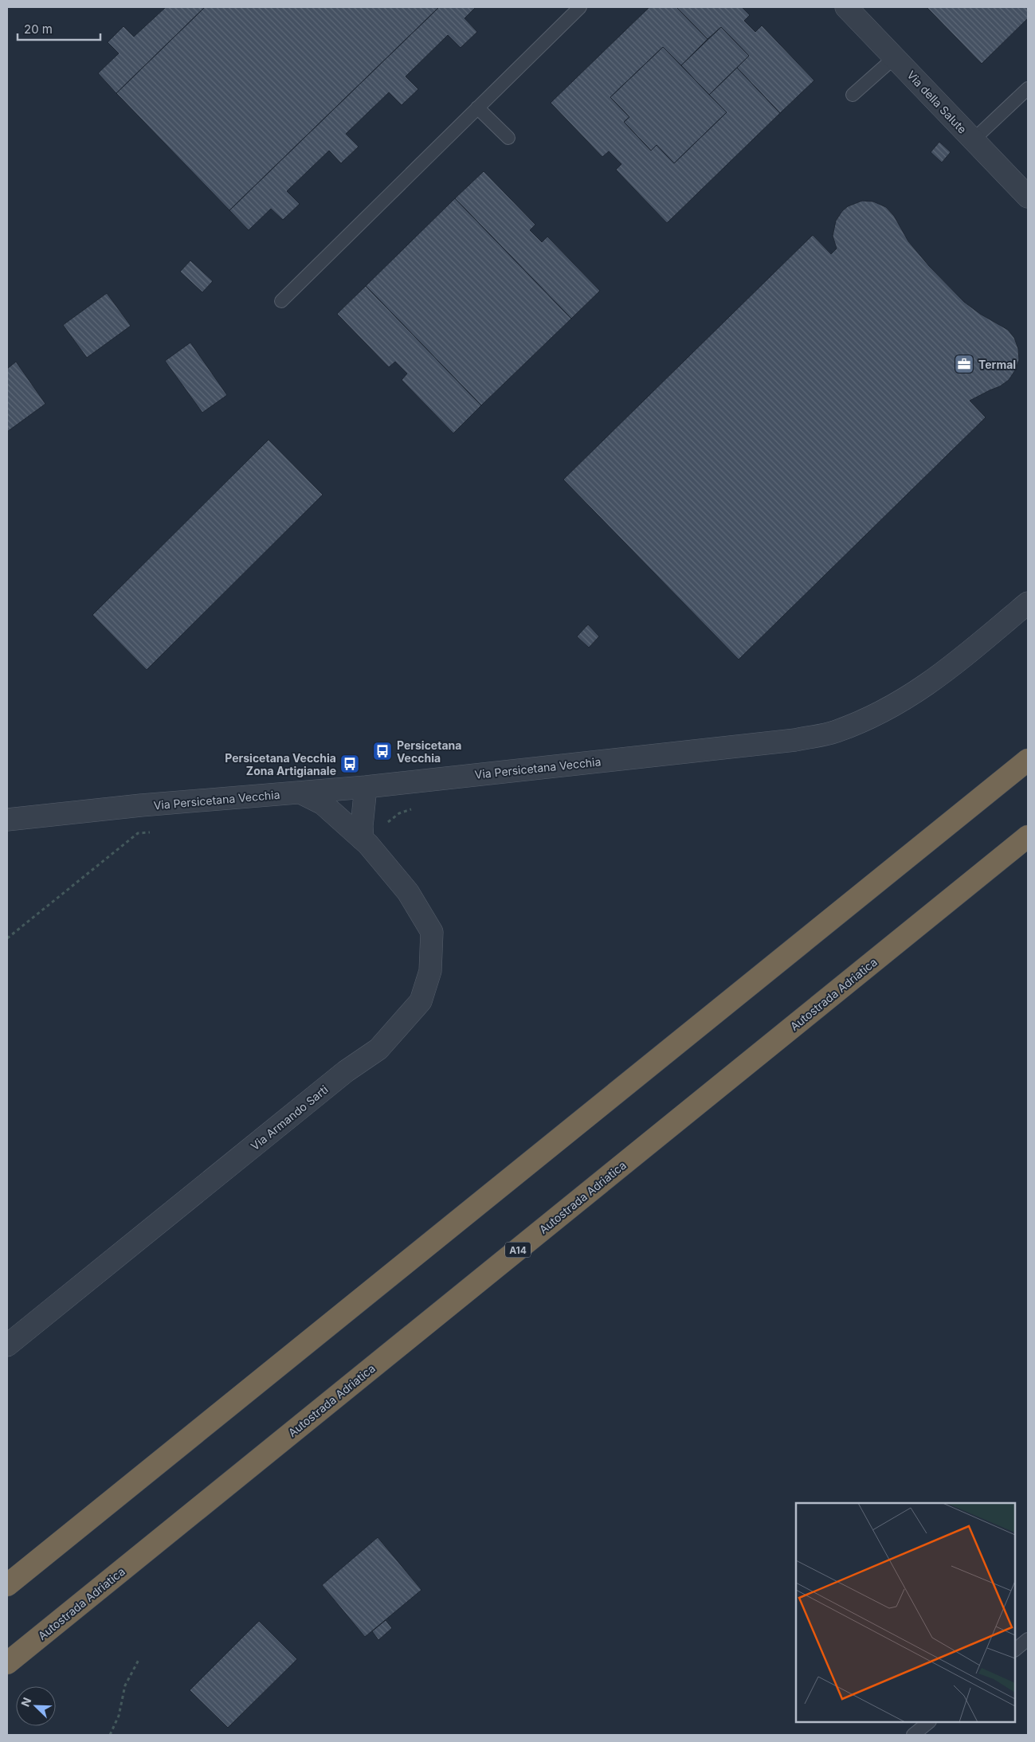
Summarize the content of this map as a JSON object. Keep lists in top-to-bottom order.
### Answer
{
  "streets": {
    "highway": ["Autostrada Adriatica", "A14"],
    "street": ["Via della Salute", "Via Persicetana Vecchia", "Via Armando Sarti"]
  },
  "crossings": [
    ["Via Persicetana Vecchia", "Via Armando Sarti"]
  ],
  "places": {
    "office": ["Termal"],
    "bus stop": ["Persicetana Vecchia", "Persicetana Vecchia Zona Artigianale"]
  },
  "scale_bar": "20 m",
  "north": "top left"
}
